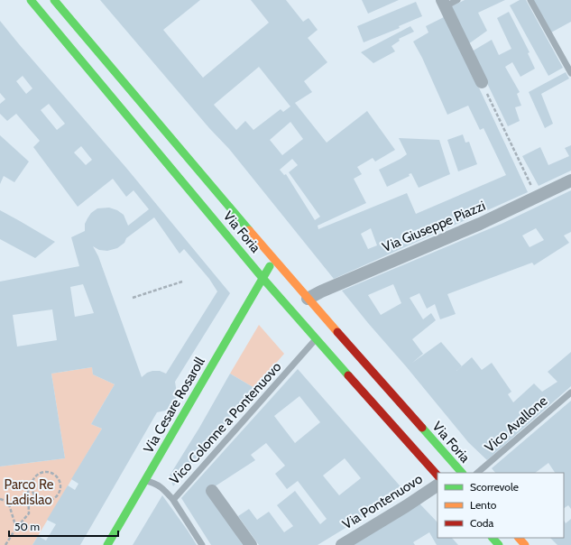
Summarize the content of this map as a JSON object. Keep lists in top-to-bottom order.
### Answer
{
  "streets": {
    "main road": ["Via Foria", "Via Cesare Rosaroll"],
    "street": ["Via Giuseppe Piazzi", "Via Pontenuovo"],
    "lane": ["Vico Colonne a Pontenuovo", "Vico Avallone"]
  },
  "crossings": [
    ["Via Giuseppe Piazzi", "Via Foria"],
    ["Via Foria", "Via Cesare Rosaroll"],
    ["Via Foria", "Vico Colonne a Pontenuovo"]
  ],
  "parks": ["Parco Re Ladislao"],
  "legend": ["Scorrevole", "Lento", "Coda"],
  "scale_bar": "50 m"
}
